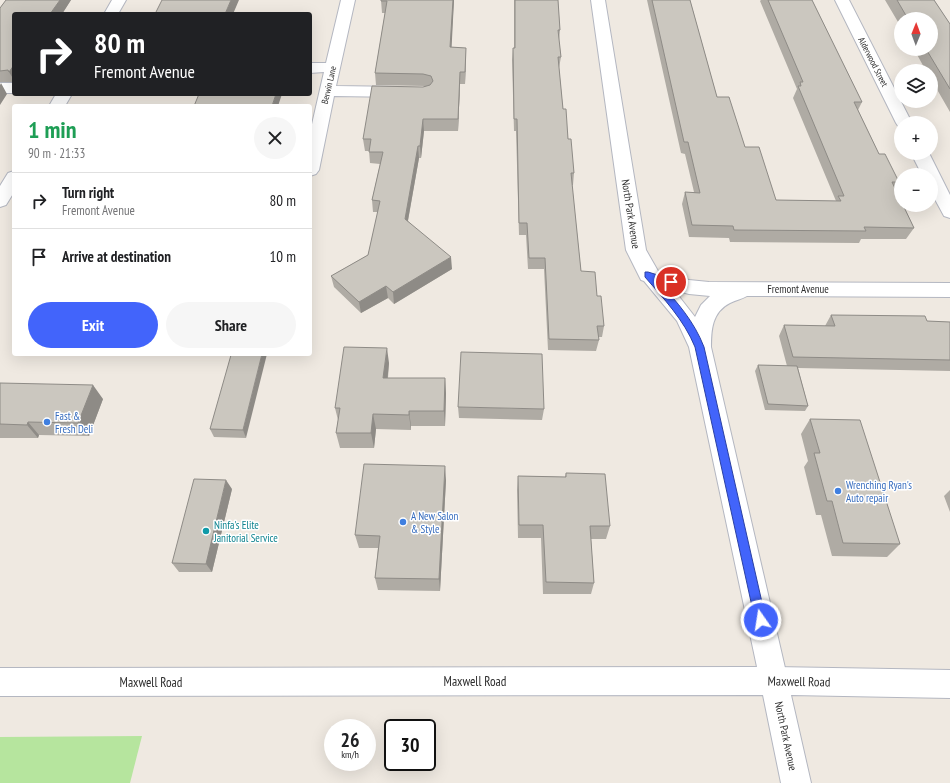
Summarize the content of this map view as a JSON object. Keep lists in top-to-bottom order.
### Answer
{
  "streets": {
    "street": [
      "Alderwood Street",
      "Berwin Lane",
      "North Park Avenue",
      "Fremont Avenue",
      "Maxwell Road"
    ]
  },
  "crossings": [
    ["North Park Avenue", "Fremont Avenue"],
    ["North Park Avenue", "Maxwell Road"]
  ],
  "places": [
    "Fast & Fresh Deli",
    "Wrenching Ryan's Auto repair",
    "A New Salon & Style",
    "Ninfa's Elite Janitorial Service"
  ],
  "north": "top",
  "page": {
    "map_buttons": ["+", "−"],
    "turn": ["80 m", "Fremont Avenue"],
    "heading": ["1 min", "90 m · 21:33"],
    "list": [
      {
        "name": "Turn right",
        "note": "Fremont Avenue",
        "value": "80 m"
      },
      {
        "name": "Arrive at destination",
        "value": "10 m"
      }
    ],
    "buttons": ["Exit", "Share"],
    "speed": "26 km/h",
    "limit": "30"
  }
}
